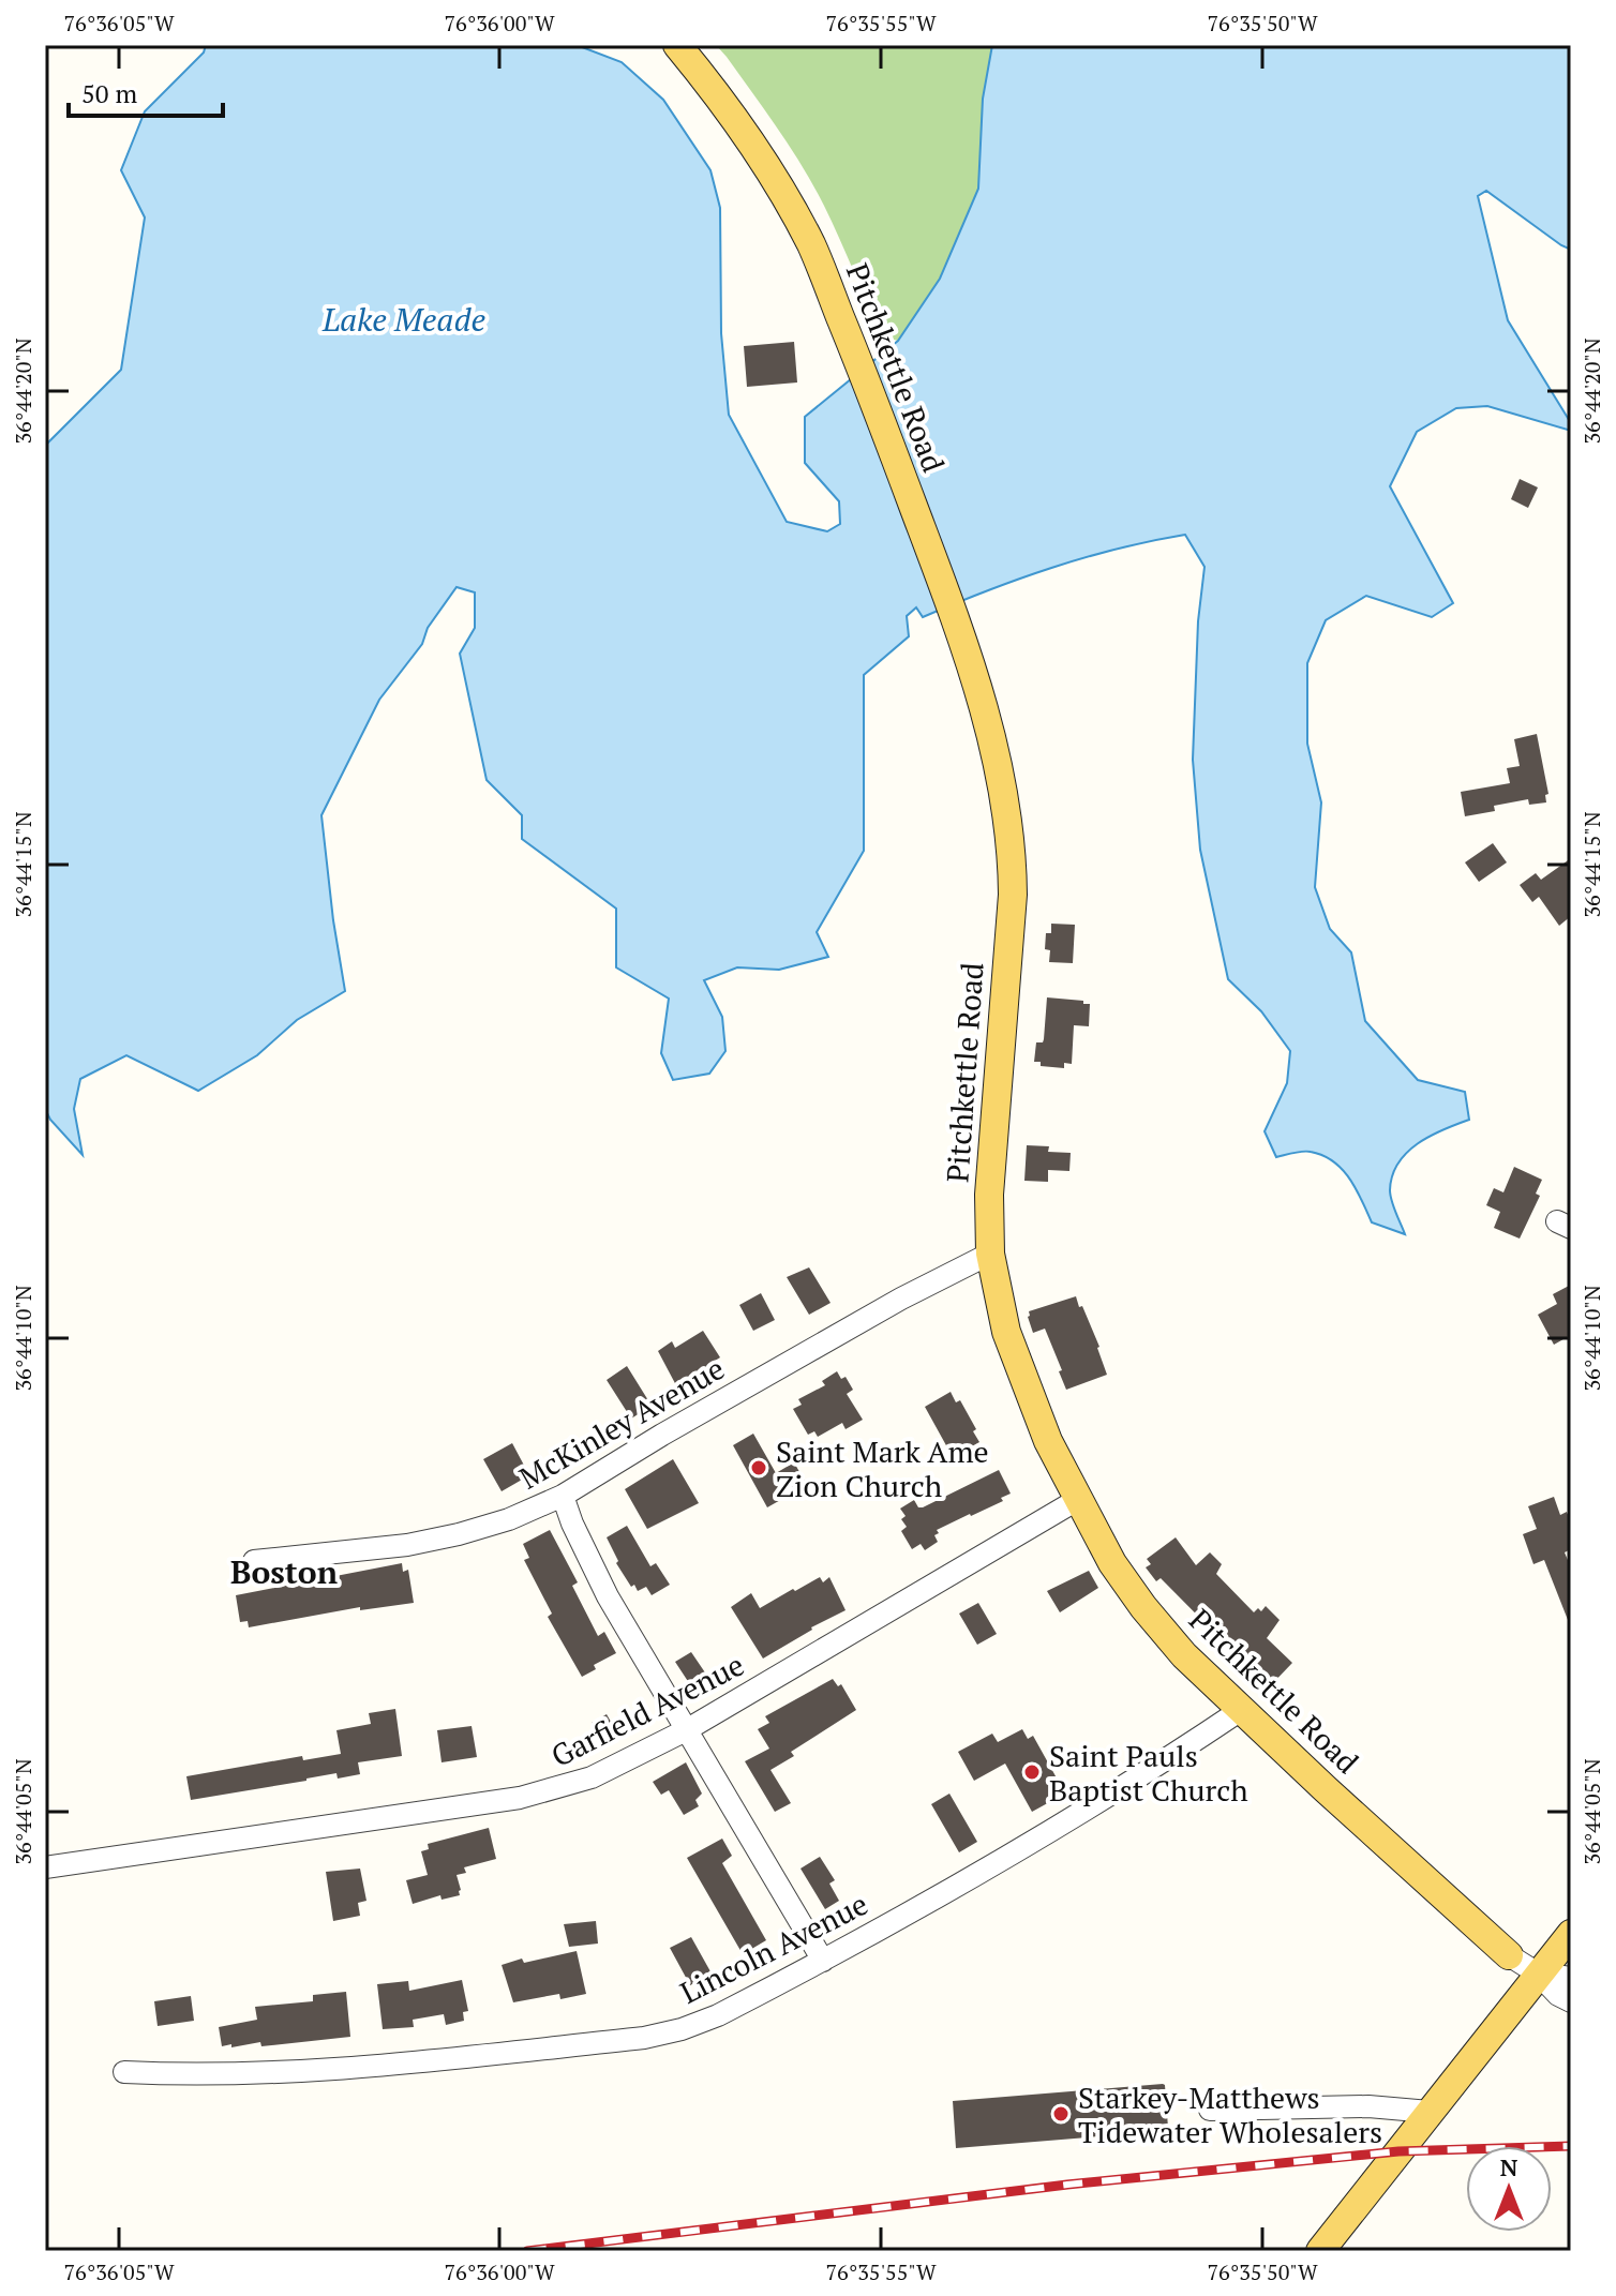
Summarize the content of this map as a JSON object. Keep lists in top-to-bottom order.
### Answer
{
  "streets": {
    "main road": ["Pitchkettle Road"],
    "street": ["McKinley Avenue", "Garfield Avenue", "Lincoln Avenue"]
  },
  "crossings": [
    ["Pitchkettle Road", "McKinley Avenue"],
    ["Pitchkettle Road", "Garfield Avenue"],
    ["Pitchkettle Road", "Lincoln Avenue"]
  ],
  "districts": ["Boston"],
  "water": ["Lake Meade"],
  "places": ["Saint Mark Ame Zion Church", "Saint Pauls Baptist Church", "Starkey-Matthews Tidewater Wholesalers"],
  "scale_bar": "50 m",
  "north": "top",
  "coordinates": [
    "76°36'05\"W",
    "76°36'00\"W",
    "76°35'55\"W",
    "76°35'50\"W",
    "36°44'20\"N",
    "36°44'15\"N",
    "36°44'10\"N",
    "36°44'05\"N"
  ]
}
